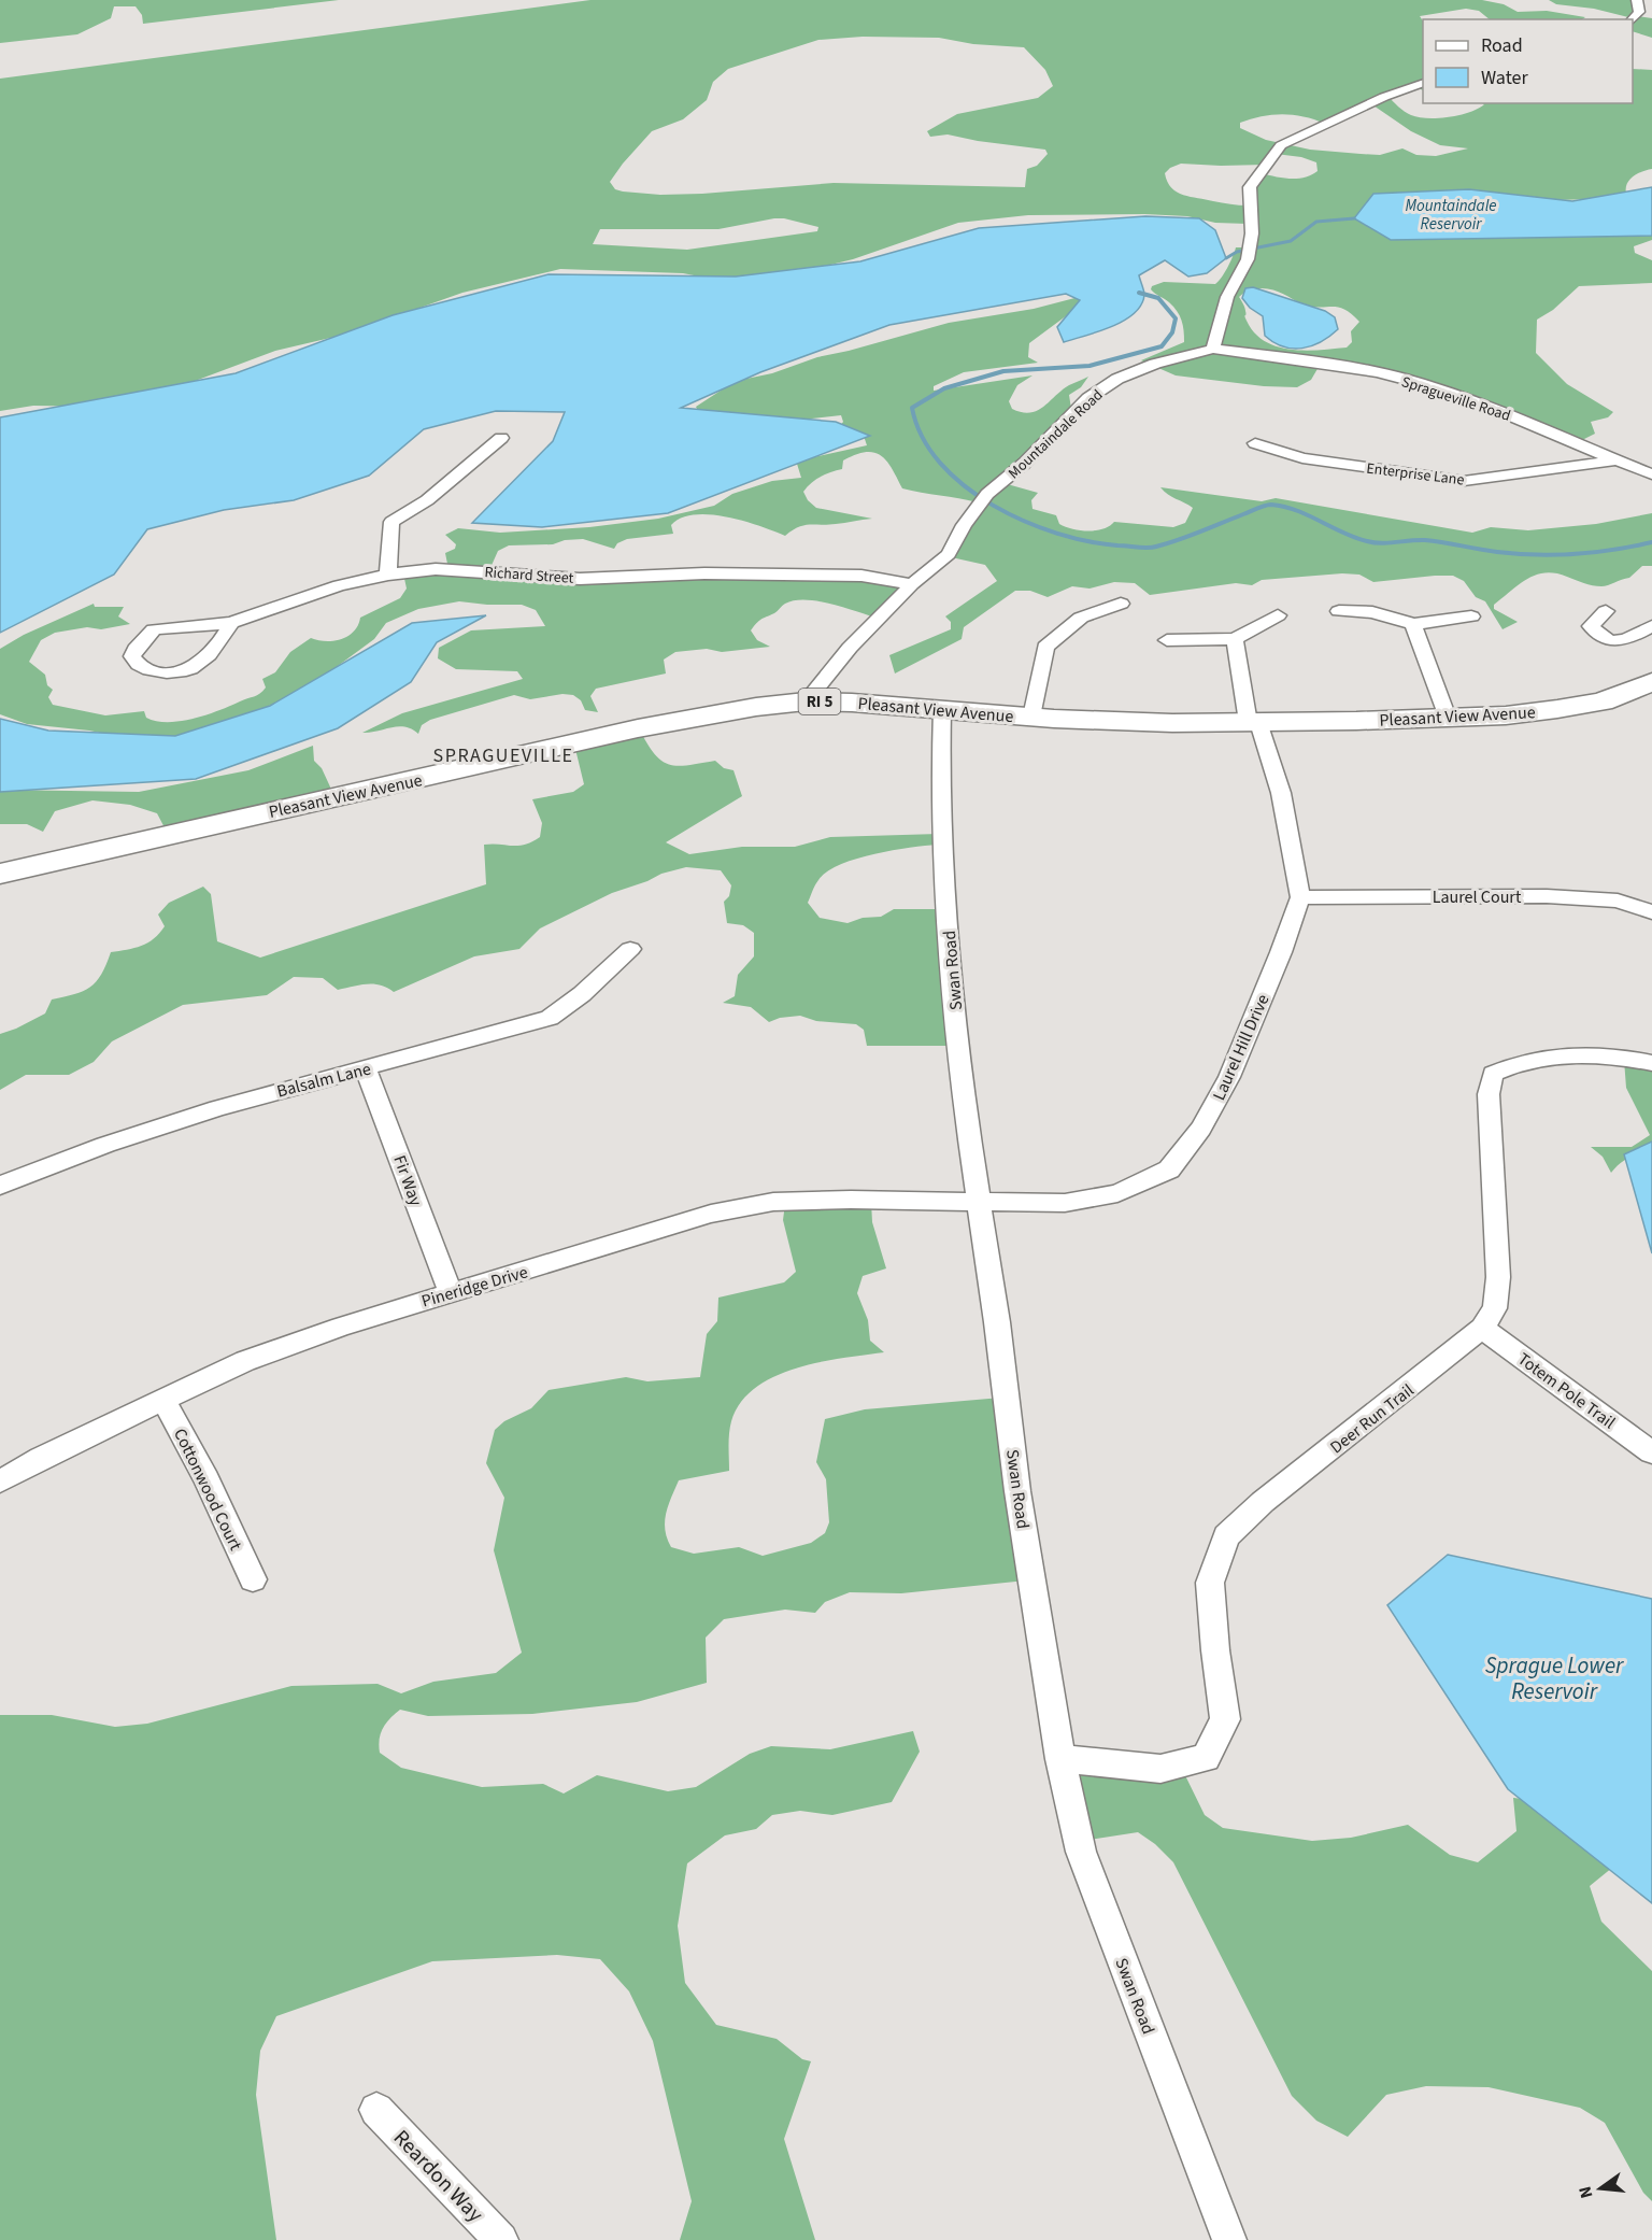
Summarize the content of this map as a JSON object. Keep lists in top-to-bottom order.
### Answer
{
  "streets": {
    "main road": ["RI 5", "Pleasant View Avenue"],
    "street": [
      "Spragueville Road",
      "Mountaindale Road",
      "Enterprise Lane",
      "Richard Street",
      "Laurel Court",
      "Swan Road",
      "Laurel Hill Drive",
      "Balsalm Lane",
      "Fir Way",
      "Pineridge Drive",
      "Totem Pole Trail",
      "Deer Run Trail",
      "Cottonwood Court",
      "Reardon Way"
    ]
  },
  "crossings": [
    ["Spragueville Road", "Mountaindale Road"],
    ["Spragueville Road", "Enterprise Lane"],
    ["Mountaindale Road", "Richard Street"],
    ["Mountaindale Road", "Pleasant View Avenue"],
    ["Pleasant View Avenue", "Swan Road"],
    ["Pleasant View Avenue", "Laurel Hill Drive"],
    ["Laurel Court", "Laurel Hill Drive"],
    ["Swan Road", "Laurel Hill Drive"],
    ["Swan Road", "Pineridge Drive"],
    ["Swan Road", "Deer Run Trail"],
    ["Laurel Hill Drive", "Pineridge Drive"],
    ["Balsalm Lane", "Fir Way"],
    ["Fir Way", "Pineridge Drive"],
    ["Pineridge Drive", "Cottonwood Court"],
    ["Totem Pole Trail", "Deer Run Trail"]
  ],
  "districts": ["SPRAGUEVILLE"],
  "water": ["Mountaindale Reservoir", "Sprague Lower Reservoir"],
  "legend": ["Road", "Water"],
  "north": "left"
}
